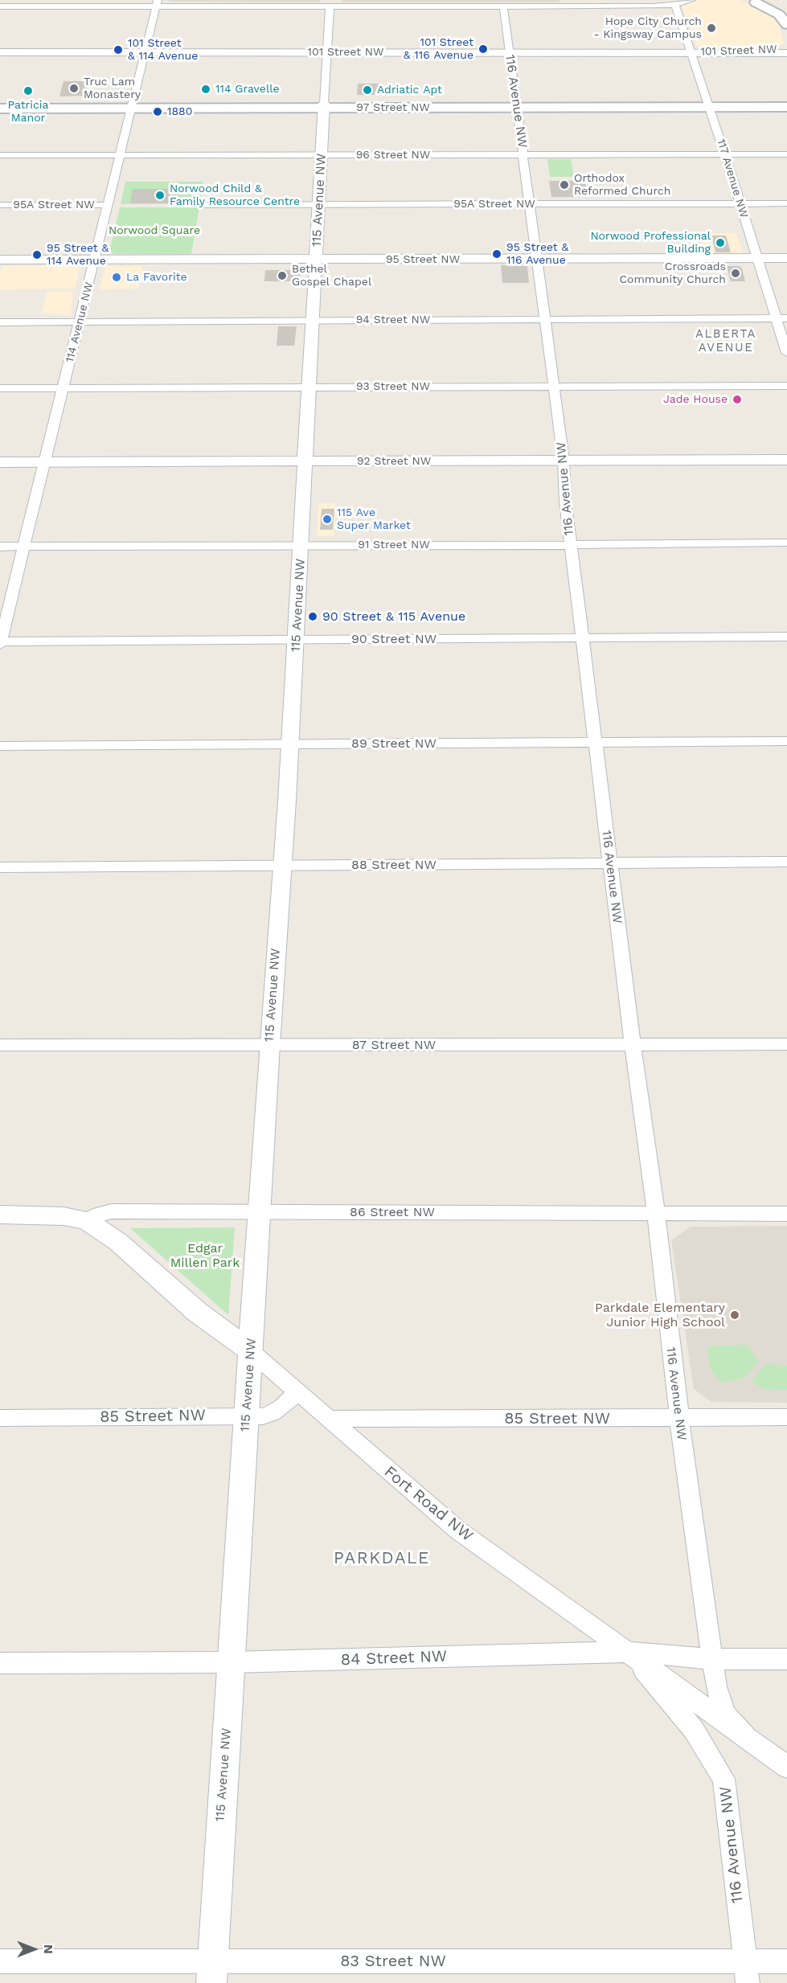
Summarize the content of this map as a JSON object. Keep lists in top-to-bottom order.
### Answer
{
  "streets": {
    "main road": ["97 Street NW"],
    "street": [
      "101 Street NW",
      "116 Avenue NW",
      "96 Street NW",
      "117 Avenue NW",
      "115 Avenue NW",
      "95A Street NW",
      "95 Street NW",
      "94 Street NW",
      "114 Avenue NW",
      "93 Street NW",
      "92 Street NW",
      "91 Street NW",
      "90 Street NW",
      "89 Street NW",
      "88 Street NW",
      "87 Street NW",
      "86 Street NW",
      "85 Street NW",
      "Fort Road NW",
      "84 Street NW",
      "83 Street NW"
    ]
  },
  "crossings": [
    ["101 Street NW", "116 Avenue NW"],
    ["101 Street NW", "117 Avenue NW"],
    ["101 Street NW", "115 Avenue NW"],
    ["101 Street NW", "114 Avenue NW"],
    ["116 Avenue NW", "97 Street NW"],
    ["116 Avenue NW", "96 Street NW"],
    ["116 Avenue NW", "95A Street NW"],
    ["116 Avenue NW", "95 Street NW"],
    ["116 Avenue NW", "94 Street NW"],
    ["116 Avenue NW", "93 Street NW"],
    ["116 Avenue NW", "92 Street NW"],
    ["116 Avenue NW", "91 Street NW"],
    ["116 Avenue NW", "90 Street NW"],
    ["116 Avenue NW", "89 Street NW"],
    ["116 Avenue NW", "88 Street NW"],
    ["116 Avenue NW", "87 Street NW"],
    ["116 Avenue NW", "86 Street NW"],
    ["116 Avenue NW", "85 Street NW"],
    ["116 Avenue NW", "Fort Road NW"],
    ["116 Avenue NW", "84 Street NW"],
    ["116 Avenue NW", "83 Street NW"],
    ["97 Street NW", "117 Avenue NW"],
    ["97 Street NW", "115 Avenue NW"],
    ["97 Street NW", "114 Avenue NW"],
    ["96 Street NW", "117 Avenue NW"],
    ["96 Street NW", "115 Avenue NW"],
    ["96 Street NW", "114 Avenue NW"],
    ["117 Avenue NW", "95A Street NW"],
    ["117 Avenue NW", "95 Street NW"],
    ["117 Avenue NW", "94 Street NW"],
    ["115 Avenue NW", "95A Street NW"],
    ["115 Avenue NW", "95 Street NW"],
    ["115 Avenue NW", "94 Street NW"],
    ["115 Avenue NW", "93 Street NW"],
    ["115 Avenue NW", "92 Street NW"],
    ["115 Avenue NW", "91 Street NW"],
    ["115 Avenue NW", "90 Street NW"],
    ["115 Avenue NW", "89 Street NW"],
    ["115 Avenue NW", "88 Street NW"],
    ["115 Avenue NW", "87 Street NW"],
    ["115 Avenue NW", "86 Street NW"],
    ["115 Avenue NW", "85 Street NW"],
    ["115 Avenue NW", "Fort Road NW"],
    ["115 Avenue NW", "84 Street NW"],
    ["115 Avenue NW", "83 Street NW"],
    ["95A Street NW", "114 Avenue NW"],
    ["95 Street NW", "114 Avenue NW"],
    ["94 Street NW", "114 Avenue NW"],
    ["114 Avenue NW", "93 Street NW"],
    ["114 Avenue NW", "92 Street NW"],
    ["114 Avenue NW", "91 Street NW"],
    ["114 Avenue NW", "90 Street NW"],
    ["86 Street NW", "Fort Road NW"],
    ["85 Street NW", "Fort Road NW"],
    ["Fort Road NW", "84 Street NW"]
  ],
  "districts": ["ALBERTA AVENUE", "PARKDALE"],
  "parks": ["Norwood Square", "Edgar Millen Park"],
  "places": [
    "Hope City Church - Kingsway Campus",
    "101 Street & 116 Avenue",
    "101 Street & 114 Avenue",
    "Truc Lam Monastery",
    "114 Gravelle",
    "Adriatic Apt",
    "Patricia Manor",
    "1880",
    "Orthodox Reformed Church",
    "Norwood Child & Family Resource Centre",
    "Norwood Professional Building",
    "95 Street & 116 Avenue",
    "95 Street & 114 Avenue",
    "Crossroads Community Church",
    "Bethel Gospel Chapel",
    "La Favorite",
    "Jade House",
    "115 Ave Super Market",
    "90 Street & 115 Avenue",
    "Parkdale Elementary Junior High School"
  ],
  "north": "right"
}
